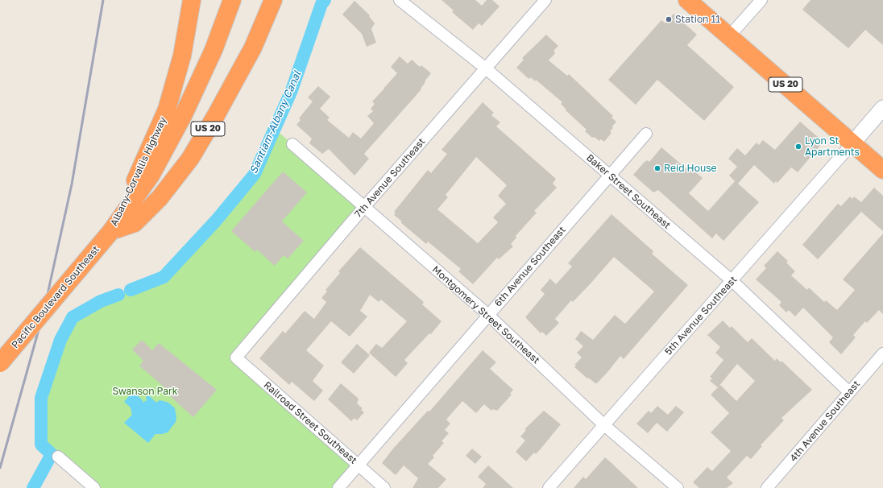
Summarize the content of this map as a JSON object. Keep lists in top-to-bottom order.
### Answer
{
  "streets": {
    "highway": ["US 20", "Albany-Corvallis Highway", "Pacific Boulevard Southeast"],
    "street": [
      "7th Avenue Southeast",
      "Baker Street Southeast",
      "6th Avenue Southeast",
      "Montgomery Street Southeast",
      "5th Avenue Southeast",
      "4th Avenue Southeast",
      "Railroad Street Southeast"
    ]
  },
  "crossings": [
    ["US 20", "5th Avenue Southeast"],
    ["Albany-Corvallis Highway", "Pacific Boulevard Southeast"],
    ["7th Avenue Southeast", "Baker Street Southeast"],
    ["7th Avenue Southeast", "Montgomery Street Southeast"],
    ["7th Avenue Southeast", "Railroad Street Southeast"],
    ["Baker Street Southeast", "6th Avenue Southeast"],
    ["Baker Street Southeast", "5th Avenue Southeast"],
    ["Baker Street Southeast", "4th Avenue Southeast"],
    ["6th Avenue Southeast", "Montgomery Street Southeast"],
    ["6th Avenue Southeast", "Railroad Street Southeast"],
    ["Montgomery Street Southeast", "5th Avenue Southeast"]
  ],
  "water": ["Santiam-Albany Canal"],
  "parks": ["Swanson Park"],
  "places": ["Station 11", "Lyon St Apartments", "Reid House"]
}
